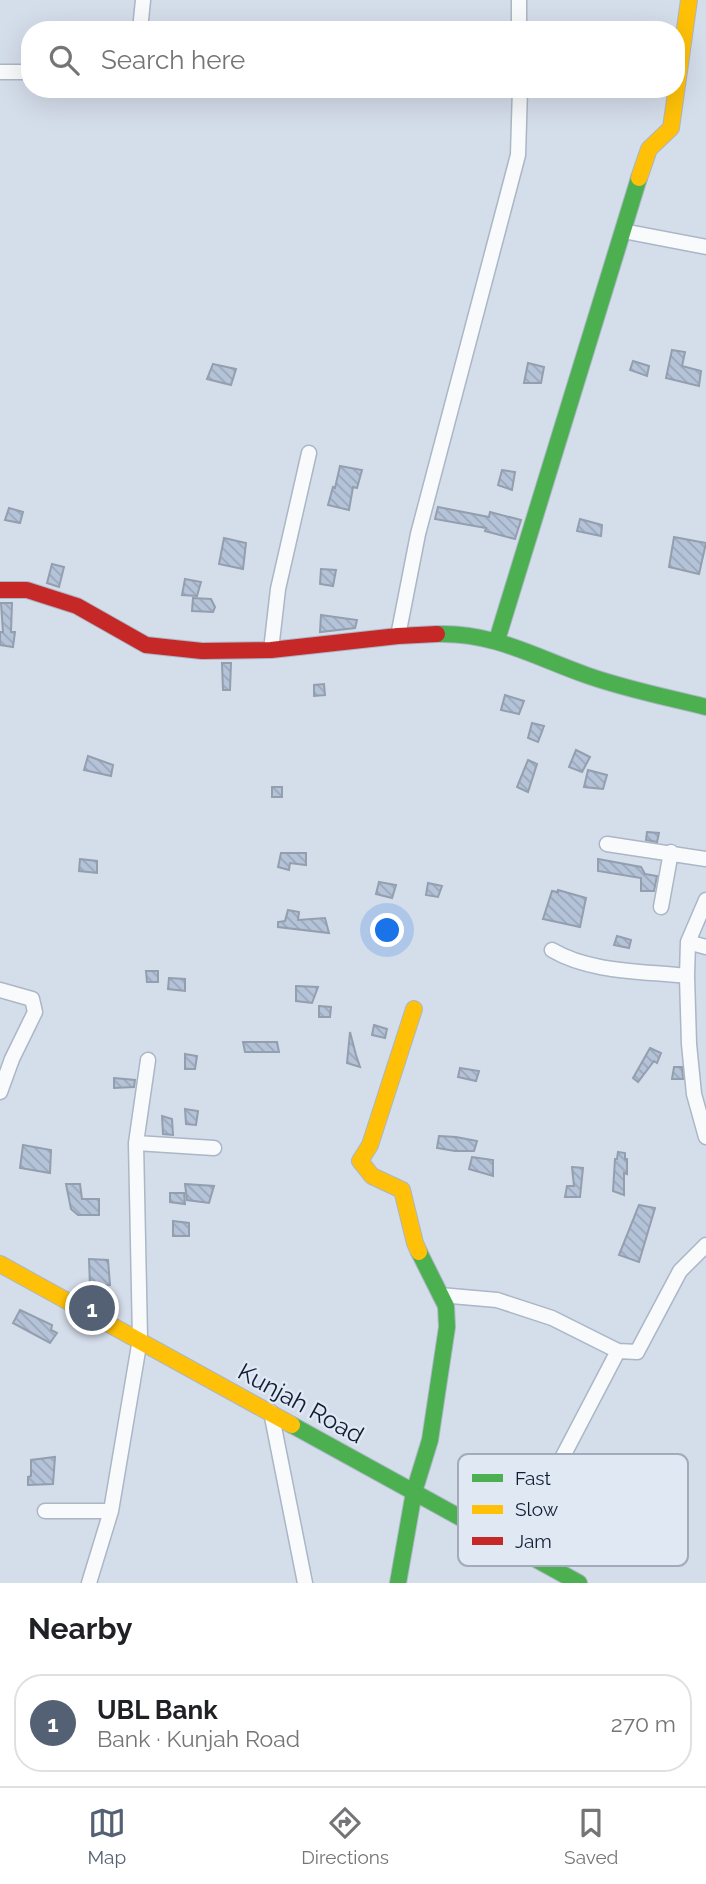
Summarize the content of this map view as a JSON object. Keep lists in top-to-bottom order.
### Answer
{
  "streets": {
    "street": ["Kunjah Road"]
  },
  "legend": ["Fast", "Slow", "Jam"],
  "page": {
    "search": "Search here",
    "pins": "1",
    "heading": "Nearby",
    "list": [
      {
        "mark": "1",
        "name": "UBL Bank",
        "note": "Bank · Kunjah Road",
        "value": "270 m"
      }
    ],
    "nav": ["Map", "Directions", "Saved"]
  }
}
